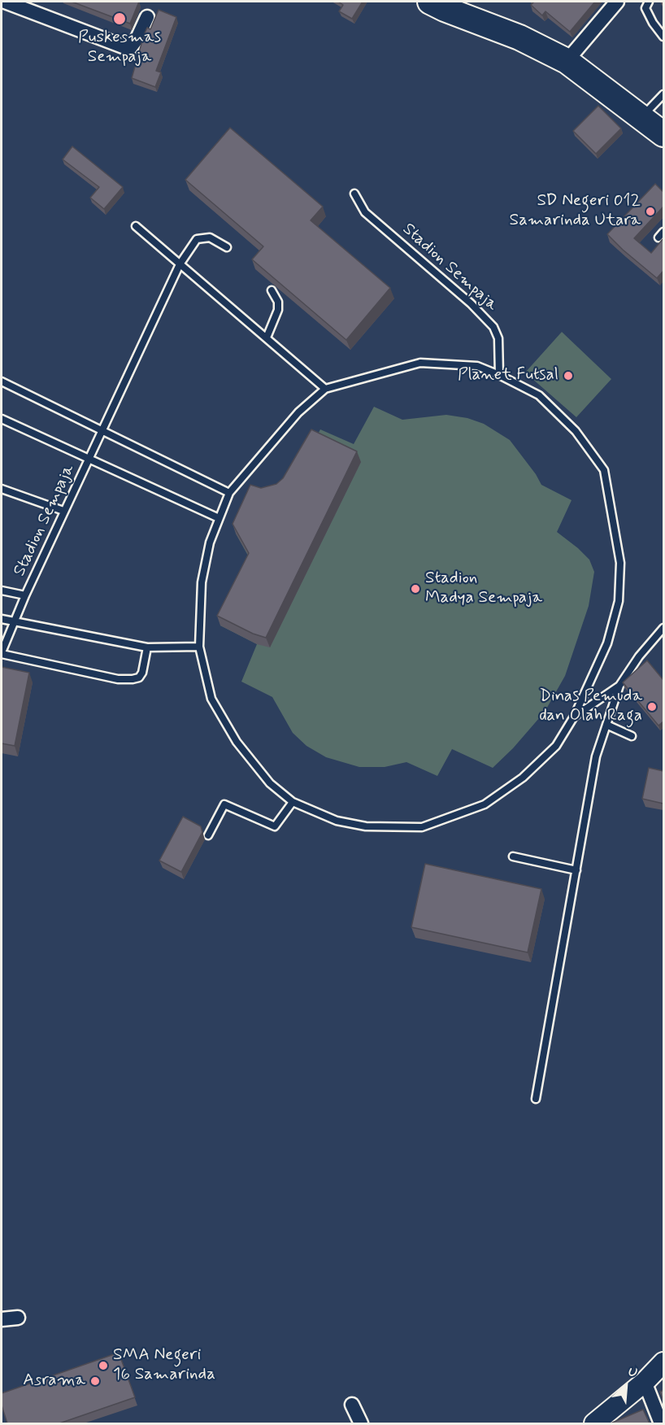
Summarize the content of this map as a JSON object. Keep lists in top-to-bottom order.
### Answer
{
  "streets": {
    "lane": ["Stadion Sempaja"]
  },
  "places": [
    "Puskesmas Sempaja",
    "SD Negeri 012 Samarinda Utara",
    "Planet Futsal",
    "Stadion Madya Sempaja",
    "Dinas Pemuda dan Olah Raga",
    "SMA Negeri 16 Samarinda",
    "Asrama"
  ],
  "north": "top right"
}
